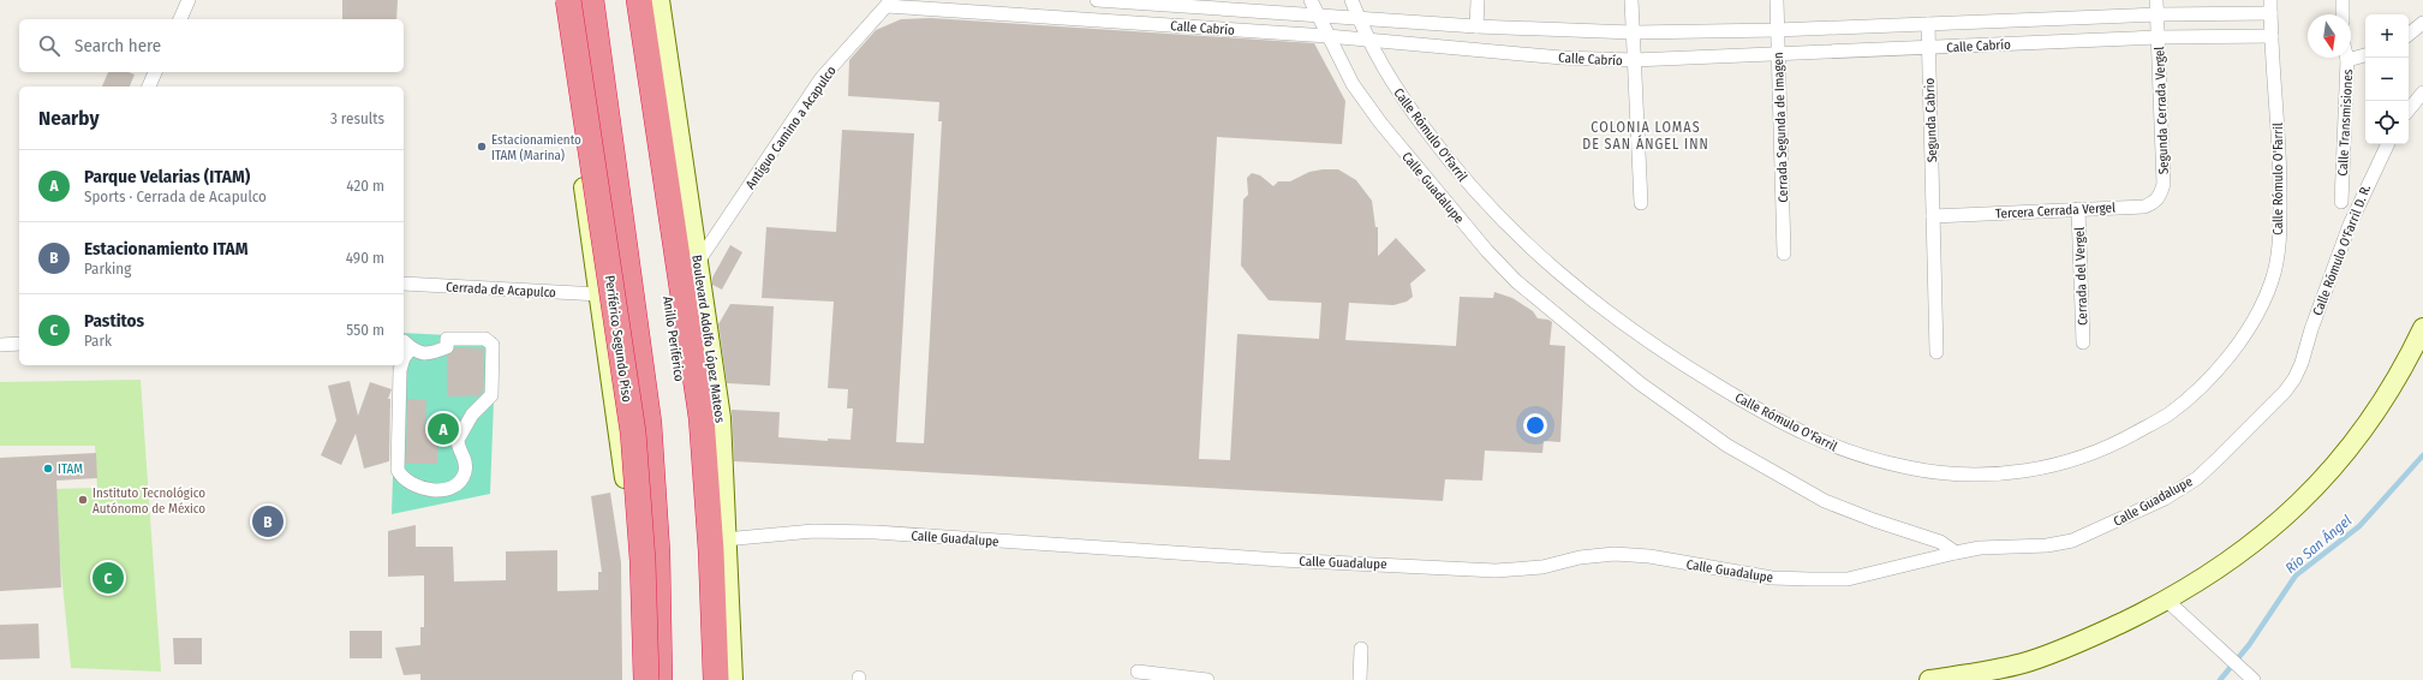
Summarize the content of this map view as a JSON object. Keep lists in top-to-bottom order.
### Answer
{
  "streets": {
    "highway": ["Periférico Segundo Piso", "Anillo Periférico"],
    "main road": ["Boulevard Adolfo López Mateos"],
    "street": [
      "Calle Cabrío",
      "Segunda Cerrada Vergel",
      "Segunda Cabrio",
      "Calle Transmisiones",
      "Antiguo Camino a Acapulco",
      "Cerrada Segunda de Imagen",
      "Calle Rómulo O'Farril",
      "Calle Guadalupe",
      "Tercera Cerrada Vergel",
      "Calle Rómulo O'Farril D. R.",
      "Cerrada del Vergel",
      "Cerrada de Acapulco"
    ]
  },
  "crossings": [
    ["Calle Cabrío", "Segunda Cerrada Vergel"],
    ["Calle Cabrío", "Segunda Cabrio"],
    ["Calle Cabrío", "Antiguo Camino a Acapulco"],
    ["Calle Cabrío", "Cerrada Segunda de Imagen"],
    ["Calle Cabrío", "Calle Rómulo O'Farril"],
    ["Calle Cabrío", "Calle Guadalupe"],
    ["Segunda Cerrada Vergel", "Tercera Cerrada Vergel"],
    ["Segunda Cabrio", "Tercera Cerrada Vergel"],
    ["Antiguo Camino a Acapulco", "Boulevard Adolfo López Mateos"],
    ["Calle Guadalupe", "Calle Rómulo O'Farril D. R."],
    ["Calle Guadalupe", "Boulevard Adolfo López Mateos"],
    ["Tercera Cerrada Vergel", "Cerrada del Vergel"]
  ],
  "districts": ["COLONIA LOMAS DE SAN ÁNGEL INN"],
  "water": ["Río San Ángel"],
  "places": ["Estacionamiento ITAM (Marina)", "ITAM", "Instituto Tecnológico Autónomo de México"],
  "north": "bottom",
  "page": {
    "map_buttons": ["+", "−"],
    "search": "Search here",
    "heading": ["Nearby", "3 results"],
    "list": [
      {
        "mark": "A",
        "name": "Parque Velarias (ITAM)",
        "note": "Sports · Cerrada de Acapulco",
        "value": "420 m"
      },
      {
        "mark": "B",
        "name": "Estacionamiento ITAM",
        "note": "Parking",
        "value": "490 m"
      },
      {
        "mark": "C",
        "name": "Pastitos",
        "note": "Park",
        "value": "550 m"
      }
    ],
    "pins": ["A", "B", "C"]
  }
}
